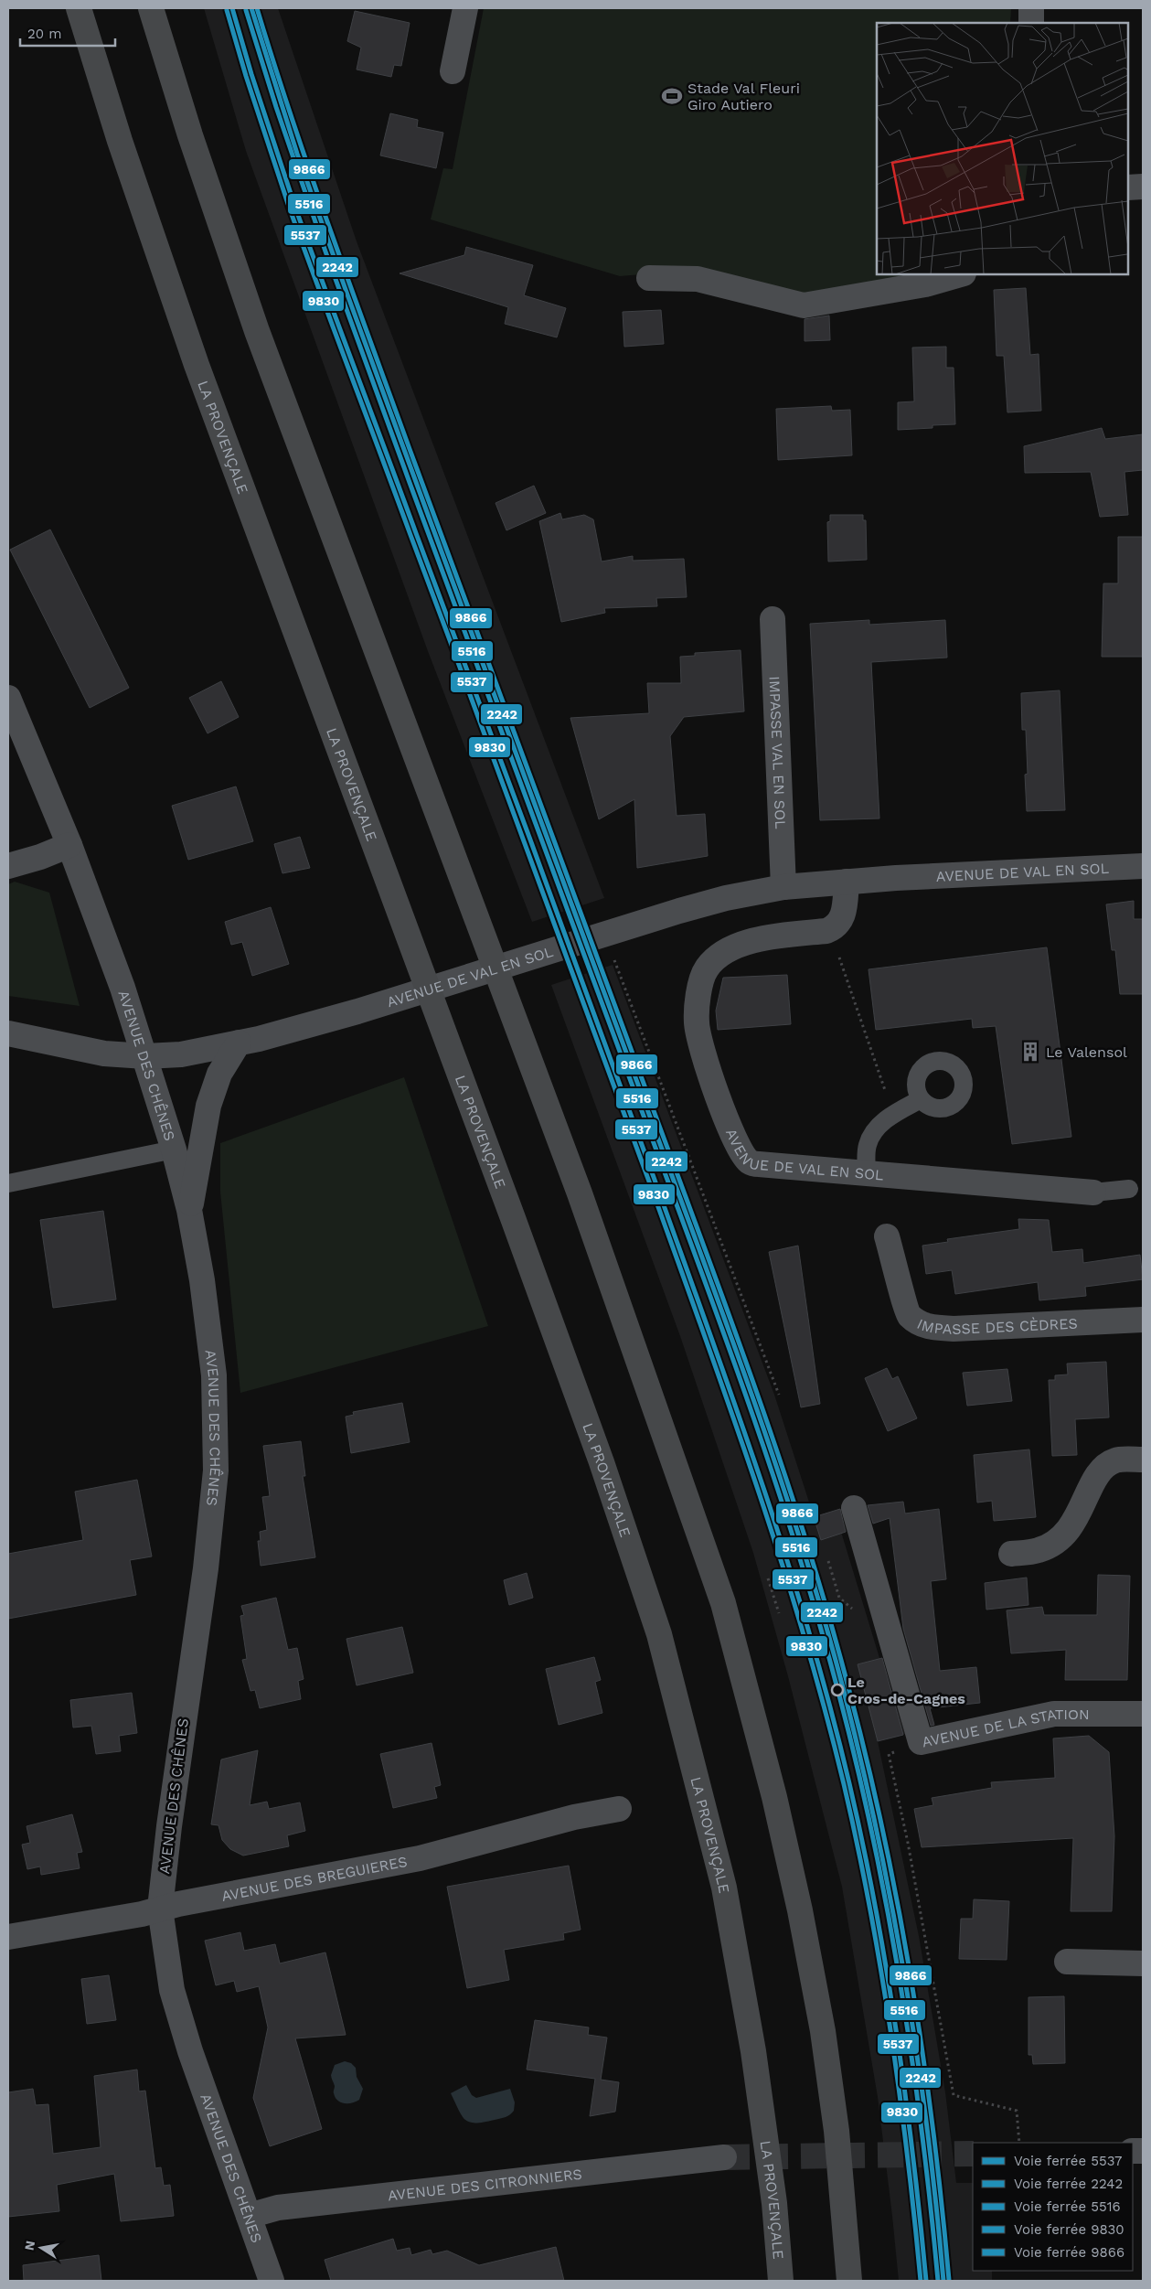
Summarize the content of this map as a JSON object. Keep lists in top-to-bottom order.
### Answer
{
  "streets": {
    "highway": ["LA PROVENÇALE"],
    "street": [
      "IMPASSE VAL EN SOL",
      "AVENUE DE VAL EN SOL",
      "AVENUE DES CHÊNES",
      "IMPASSE DES CÈDRES",
      "AVENUE DE LA STATION",
      "AVENUE DES BREGUIERES",
      "AVENUE DES CITRONNIERS"
    ]
  },
  "crossings": [
    ["IMPASSE VAL EN SOL", "AVENUE DE VAL EN SOL"],
    ["AVENUE DE VAL EN SOL", "AVENUE DES CHÊNES"],
    ["AVENUE DES CHÊNES", "AVENUE DES BREGUIERES"],
    ["AVENUE DES CHÊNES", "AVENUE DES CITRONNIERS"]
  ],
  "places": {
    "sports": ["Stade Val Fleuri Giro Autiero"],
    "building": ["Le Valensol"],
    "other": ["Le Cros-de-Cagnes"]
  },
  "lines": [
    "rail line 5537",
    "rail line 2242",
    "rail line 9866",
    "rail line 5516",
    "rail line 9830"
  ],
  "legend": [
    "Voie ferrée 5537",
    "Voie ferrée 2242",
    "Voie ferrée 5516",
    "Voie ferrée 9830",
    "Voie ferrée 9866"
  ],
  "scale_bar": "20 m",
  "north": "left"
}
